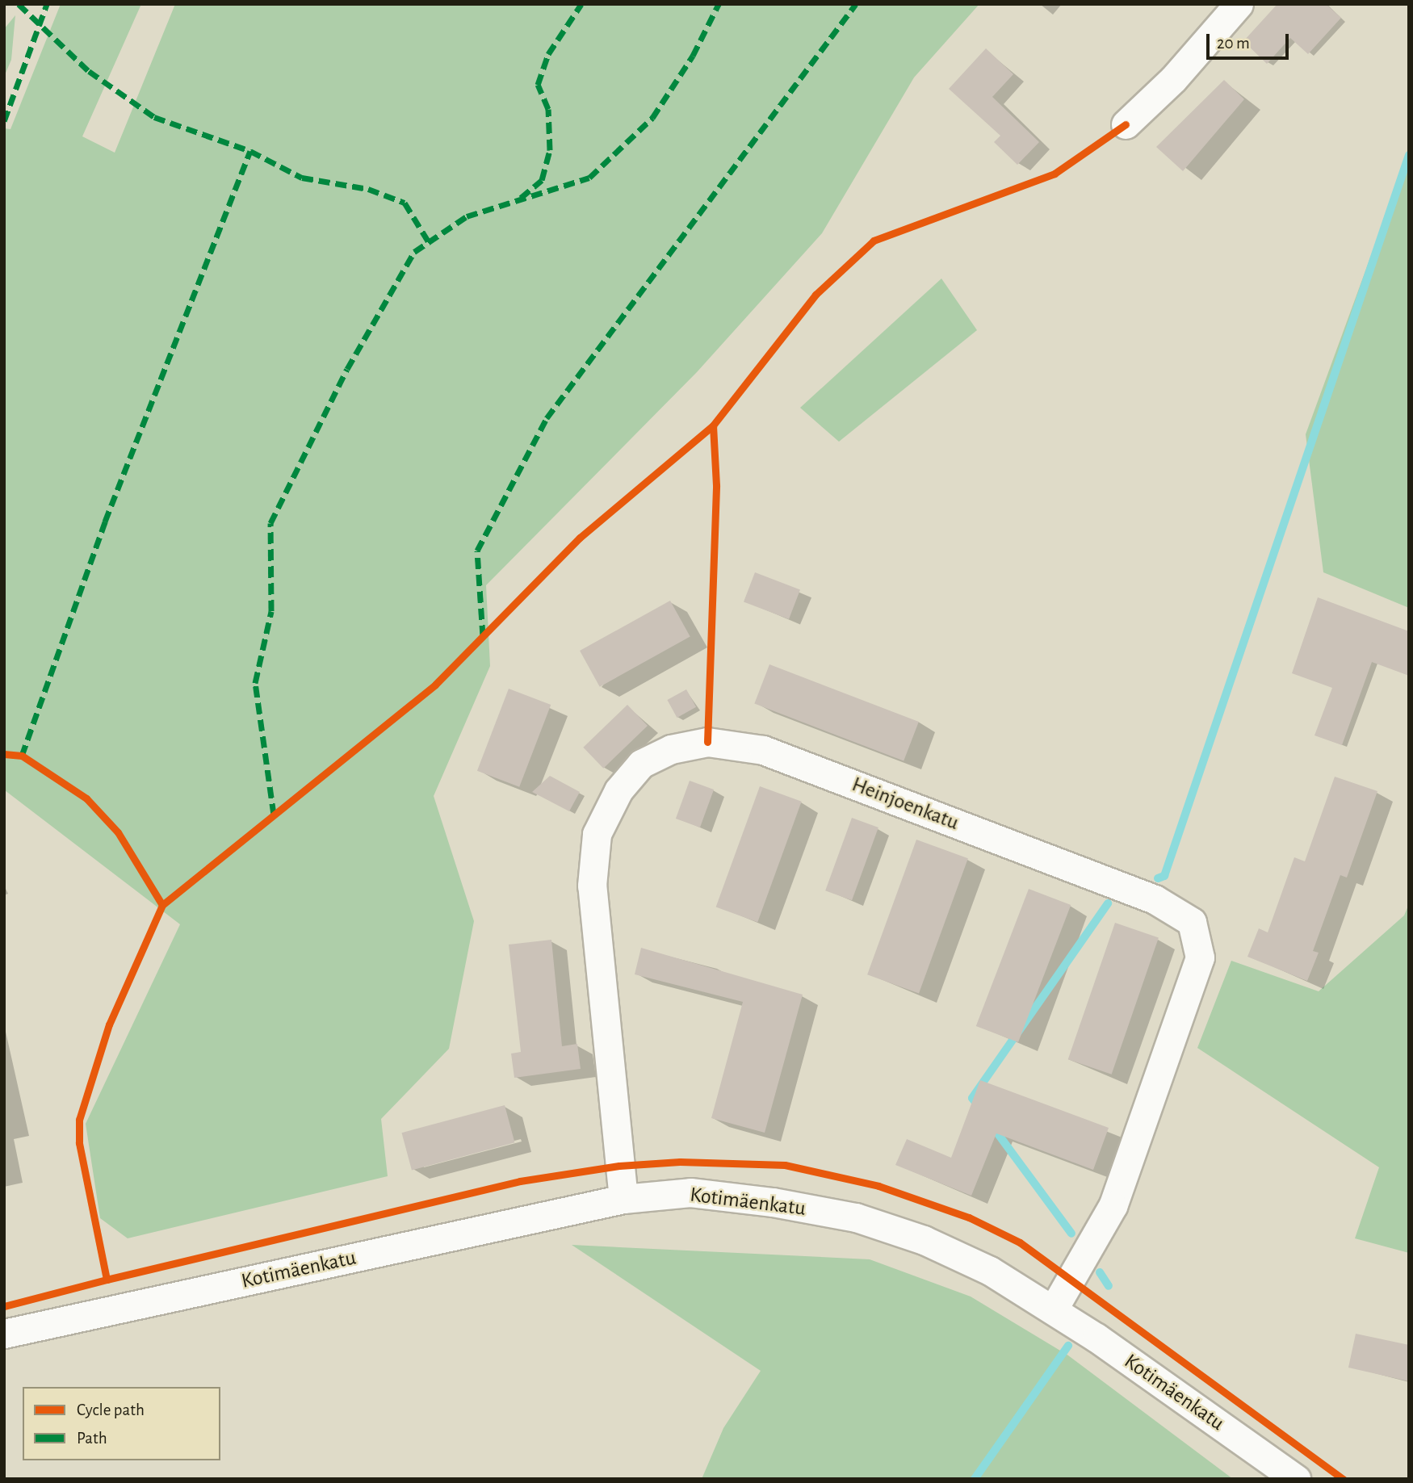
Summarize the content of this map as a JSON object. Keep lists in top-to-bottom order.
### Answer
{
  "streets": {
    "street": ["Heinjoenkatu", "Kotimäenkatu"]
  },
  "crossings": [
    ["Heinjoenkatu", "Kotimäenkatu"]
  ],
  "legend": ["Cycle path", "Path"],
  "scale_bar": "20 m"
}
